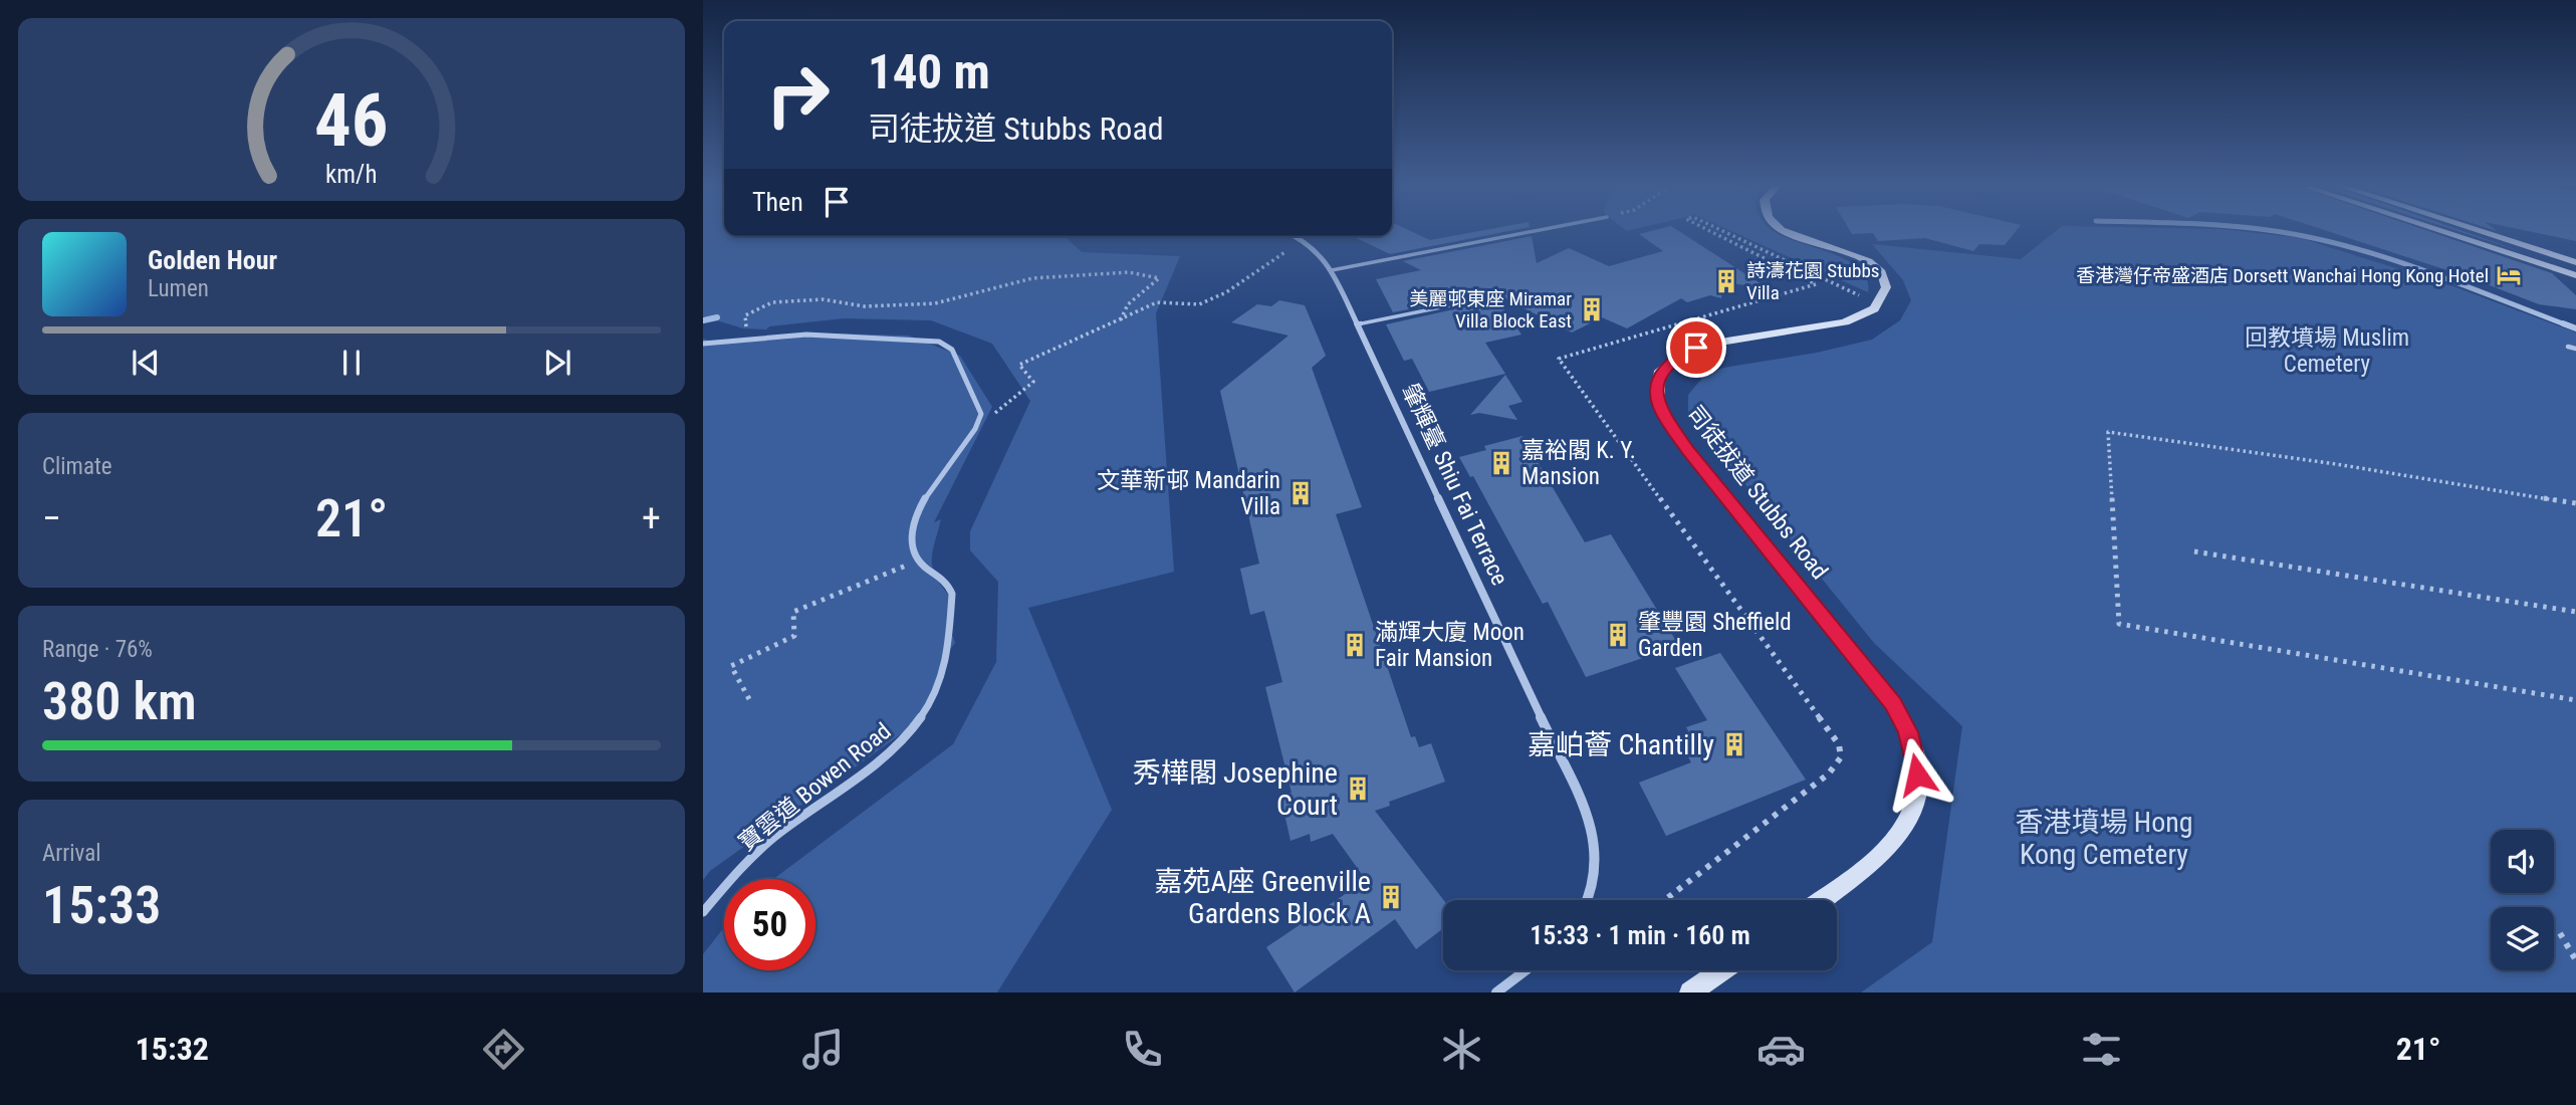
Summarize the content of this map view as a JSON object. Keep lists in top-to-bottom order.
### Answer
{
  "streets": {
    "main road": ["司徒拔道 Stubbs Road"],
    "street": ["肇輝臺 Shiu Fai Terrace", "寶雲道 Bowen Road"]
  },
  "parks": ["回教墳場 Muslim Cemetery", "香港墳場 Hong Kong Cemetery"],
  "places": {
    "hotel": ["香港灣仔帝盛酒店 Dorsett Wanchai Hong Kong Hotel"],
    "building": [
      "詩濤花園 Stubbs Villa",
      "美麗邨東座 Miramar Villa Block East",
      "嘉裕閣 K. Y. Mansion",
      "文華新邨 Mandarin Villa",
      "肇豐園 Sheffield Garden",
      "滿輝大廈 Moon Fair Mansion",
      "嘉岶薈 Chantilly",
      "秀樺閣 Josephine Court",
      "嘉苑A座 Greenville Gardens Block A"
    ]
  },
  "page": {
    "turn": ["140 m", "司徒拔道 Stubbs Road"],
    "then": "Then",
    "song": ["Golden Hour", "Lumen"],
    "tile": [
      "Climate",
      ["Range · 76%", "380 km"],
      ["Arrival", "15:33"]
    ],
    "heat": ["−", "21°", "+"],
    "limit": "50",
    "trip": "15:33 · 1 min · 160 m",
    "tabs": ["15:32", "21°"],
    "gauge": ["46", "km/h"]
  }
}
